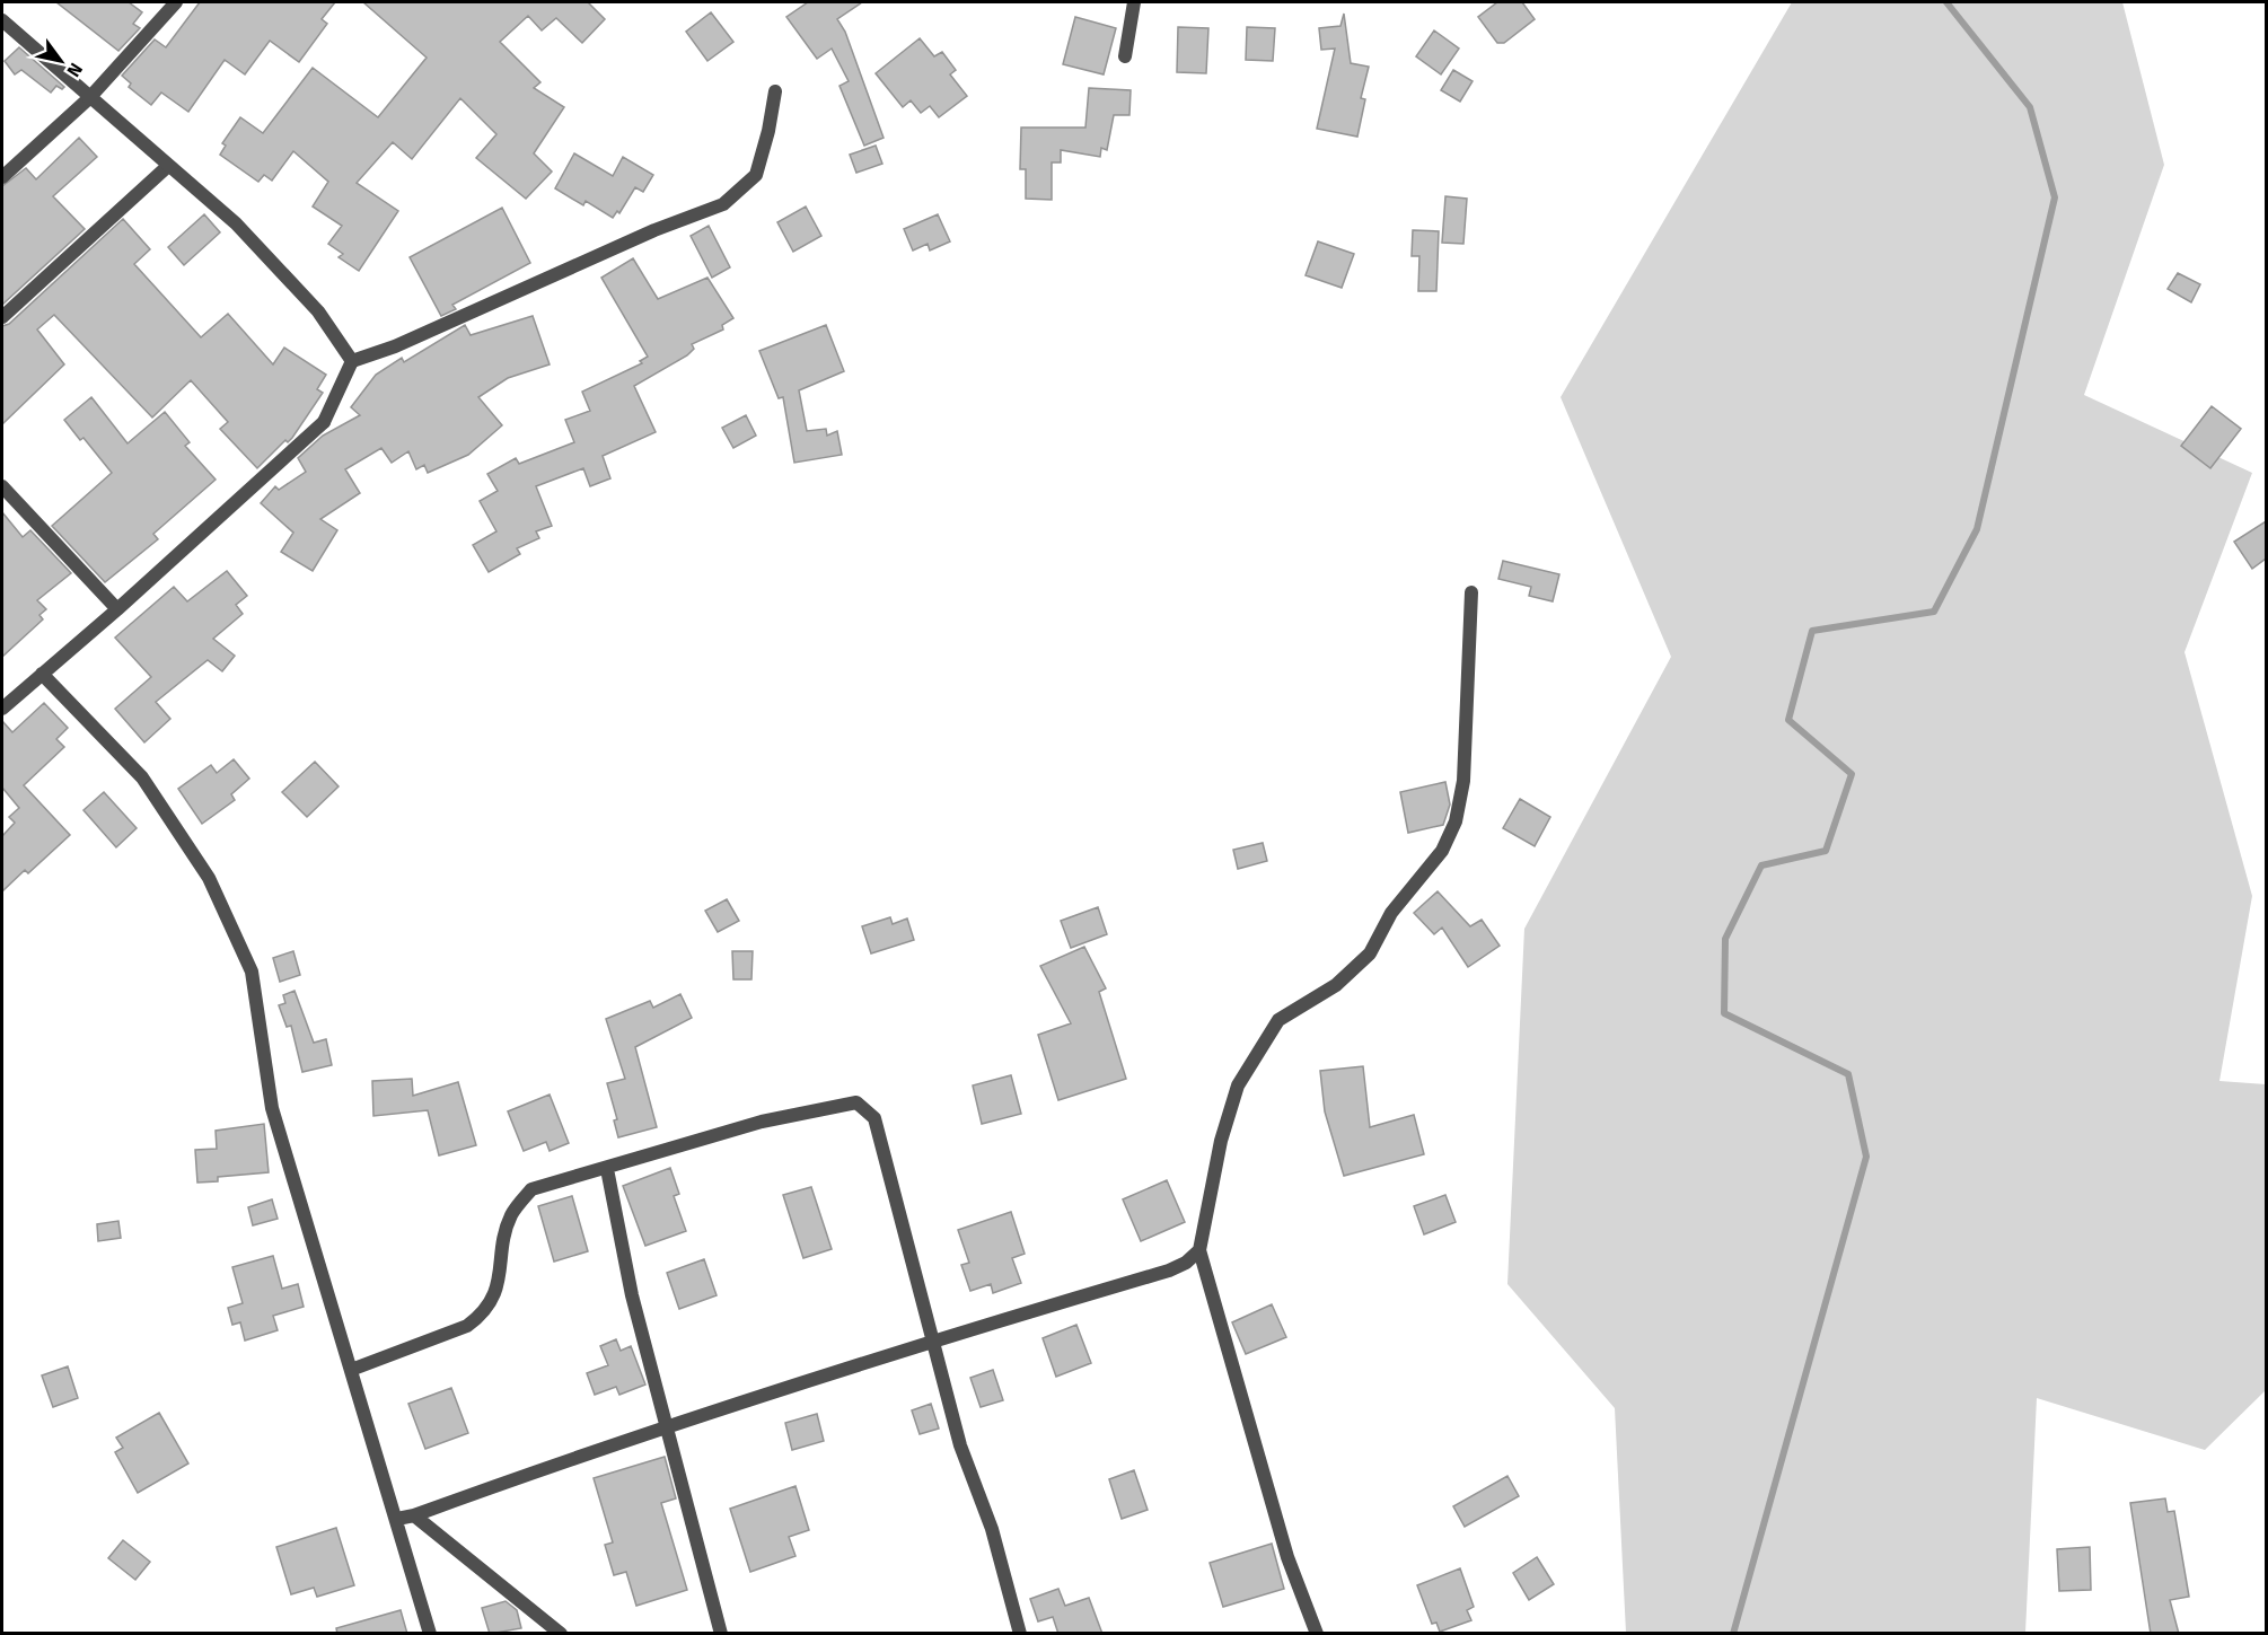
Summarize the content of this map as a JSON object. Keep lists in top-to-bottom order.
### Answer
{
  "north": "bottom right"
}
